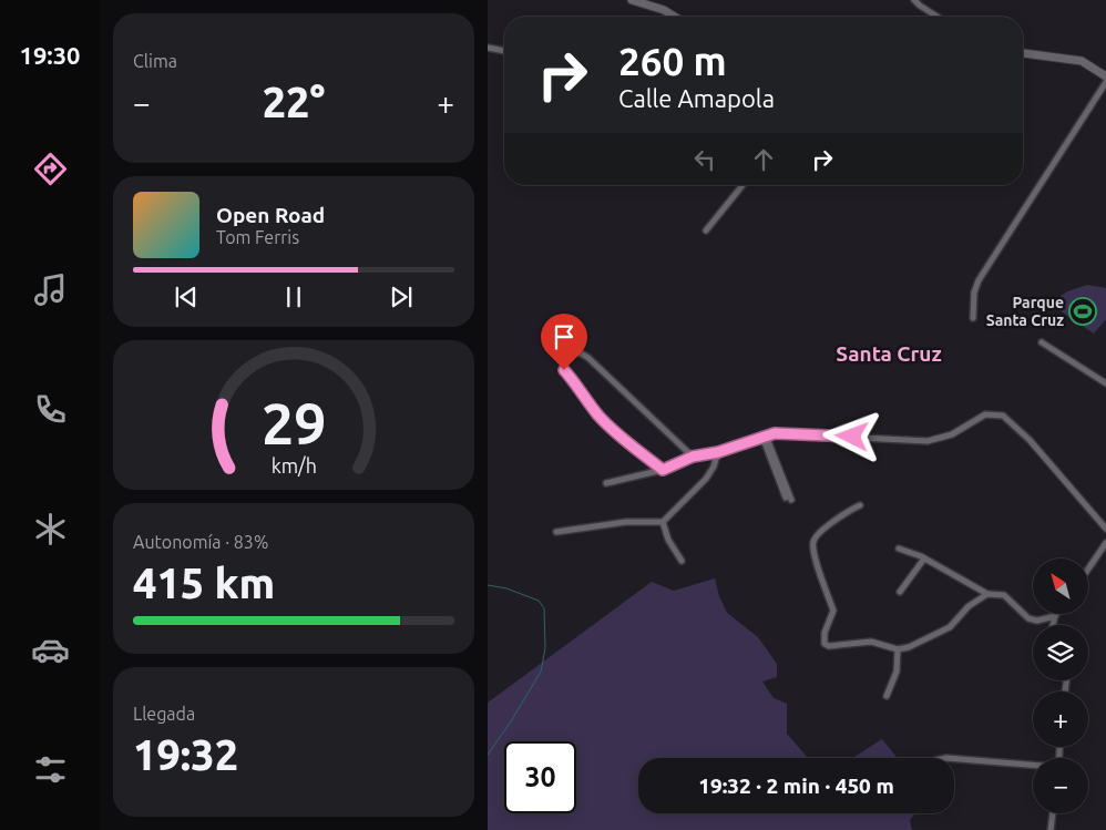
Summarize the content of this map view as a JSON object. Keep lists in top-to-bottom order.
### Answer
{
  "districts": ["Santa Cruz"],
  "places": {
    "sports": ["Parque Santa Cruz"]
  },
  "north": "top left",
  "page": {
    "tabs": "19:30",
    "tile": [
      "Clima",
      ["Autonomía · 83%", "415 km"],
      ["Llegada", "19:32"]
    ],
    "turn": ["260 m", "Calle Amapola"],
    "heat": ["−", "22°", "+"],
    "song": ["Open Road", "Tom Ferris"],
    "map_buttons": ["+", "−"],
    "limit": "30",
    "trip": "19:32 · 2 min · 450 m",
    "gauge": ["29", "km/h"]
  }
}
